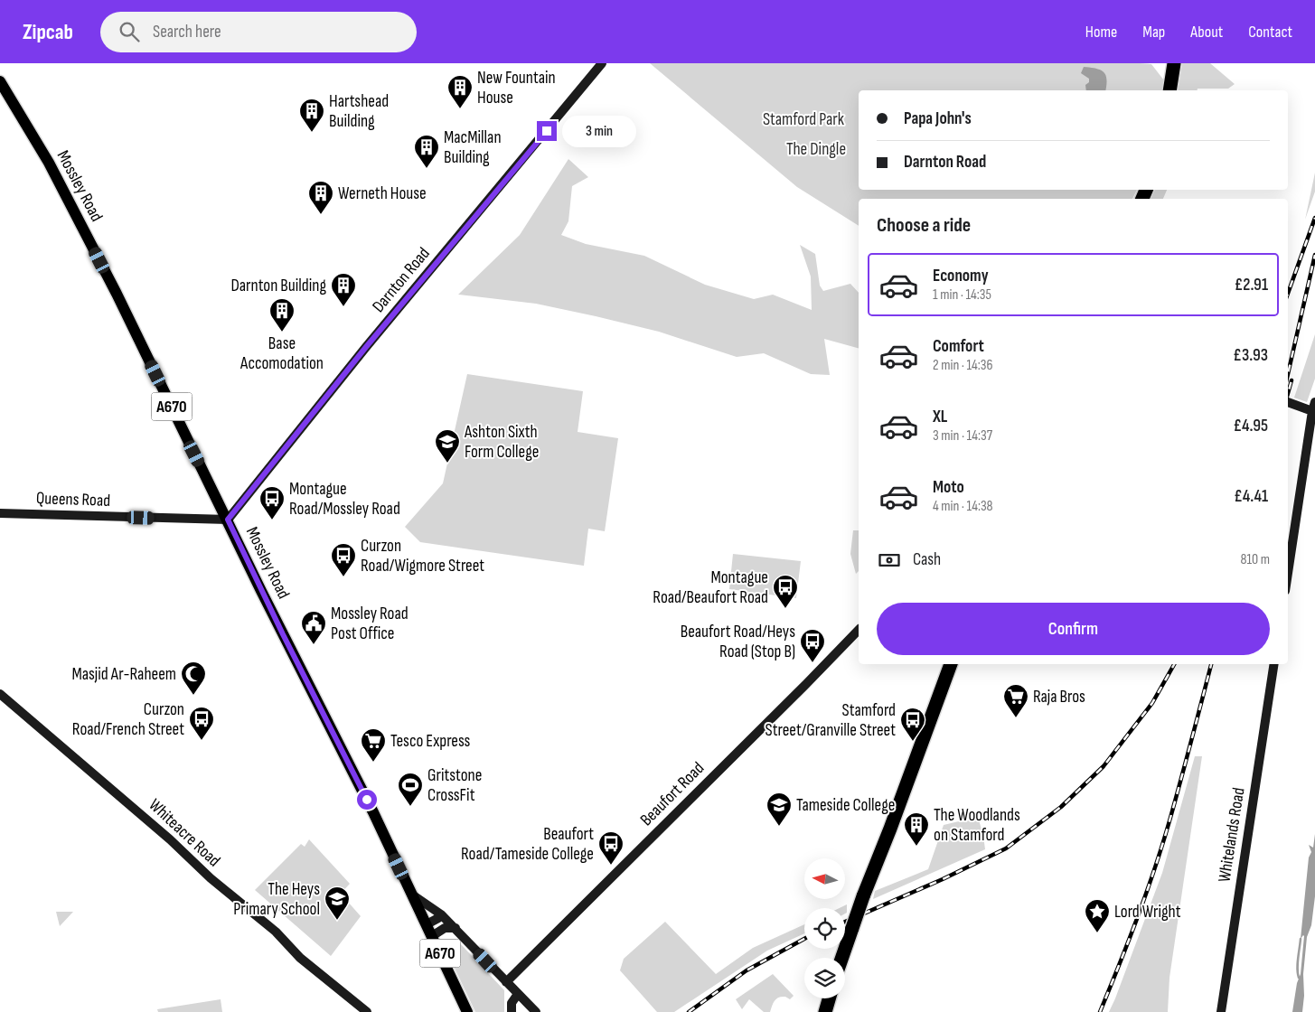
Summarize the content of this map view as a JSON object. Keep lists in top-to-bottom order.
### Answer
{
  "streets": {
    "main road": ["Mossley Road", "A670"],
    "street": [
      "Darnton Road",
      "Queens Road",
      "Beaufort Road",
      "Whiteacre Road",
      "Whitelands Road"
    ]
  },
  "crossings": [
    ["Mossley Road", "Darnton Road"],
    ["Mossley Road", "A670"],
    ["Mossley Road", "Queens Road"],
    ["Darnton Road", "Queens Road"]
  ],
  "parks": ["Stamford Park", "The Dingle"],
  "places": {
    "building": [
      "New Fountain House",
      "Hartshead Building",
      "MacMillan Building",
      "Werneth House",
      "Darnton Building",
      "Base Accomodation",
      "The Woodlands on Stamford"
    ],
    "school or university": ["Ashton Sixth Form College", "Tameside College", "The Heys Primary School"],
    "bus stop": [
      "Montague Road/Mossley Road",
      "Curzon Road/Wigmore Street",
      "Montague Road/Beaufort Road",
      "Beaufort Road/Heys Road (Stop B)",
      "Curzon Road/French Street",
      "Stamford Street/Granville Street",
      "Beaufort Road/Tameside College"
    ],
    "public building": ["Mossley Road Post Office"],
    "mosque": ["Masjid Ar-Raheem"],
    "supermarket": ["Raja Bros", "Tesco Express"],
    "sports": ["Gritstone CrossFit"],
    "place": ["Lord Wright"]
  },
  "north": "left",
  "page": {
    "header": "Zipcab",
    "search": "Search here",
    "nav": [
      "Home",
      "Map",
      "About",
      "Contact"
    ],
    "banner": ["Papa John's", "Darnton Road"],
    "bubble": "3 min",
    "heading": "Choose a ride",
    "list": [
      {
        "name": "Economy",
        "note": "1 min · 14:35",
        "value": "£2.91"
      },
      {
        "name": "Comfort",
        "note": "2 min · 14:36",
        "value": "£3.93"
      },
      {
        "name": "XL",
        "note": "3 min · 14:37",
        "value": "£4.95"
      },
      {
        "name": "Moto",
        "note": "4 min · 14:38",
        "value": "£4.41"
      }
    ],
    "pay": ["Cash", "810 m"],
    "buttons": "Confirm"
  }
}
